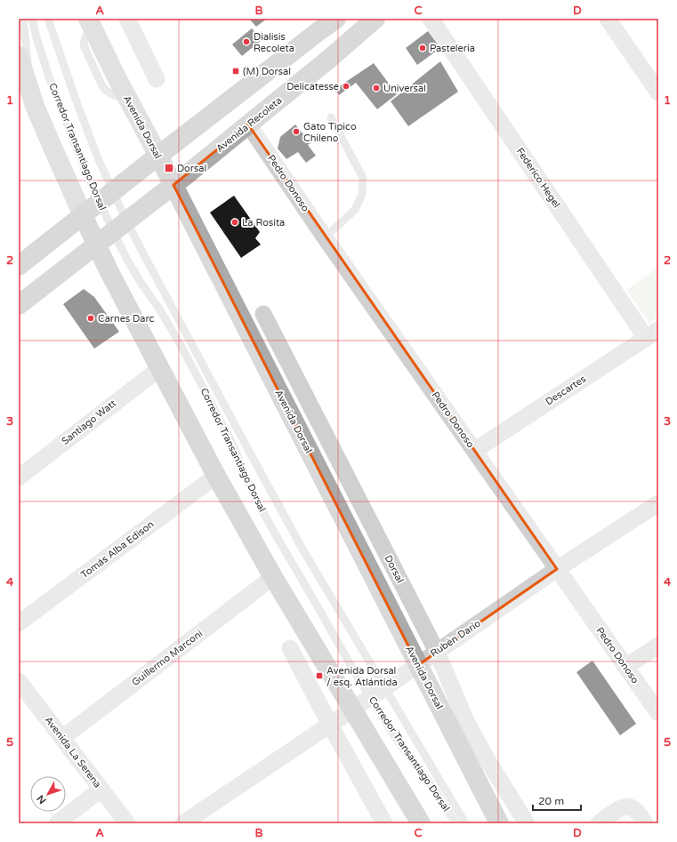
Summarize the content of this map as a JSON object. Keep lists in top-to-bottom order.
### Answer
{
  "streets": {
    "main road": ["Avenida Recoleta", "Avenida Dorsal"],
    "street": [
      "Federico Hegel",
      "Pedro Donoso",
      "Descartes",
      "Santiago Watt",
      "Tomás Alba Edison",
      "Dorsal",
      "Rubén Darío",
      "Guillermo Marconi",
      "Avenida La Serena"
    ],
    "lane": ["Corredor Transantiago Dorsal"]
  },
  "crossings": [
    ["Avenida Recoleta", "Avenida Dorsal"],
    ["Avenida Recoleta", "Corredor Transantiago Dorsal"],
    ["Avenida Recoleta", "Pedro Donoso"],
    ["Avenida Dorsal", "Rubén Darío"],
    ["Corredor Transantiago Dorsal", "Rubén Darío"],
    ["Federico Hegel", "Descartes"],
    ["Pedro Donoso", "Descartes"],
    ["Pedro Donoso", "Rubén Darío"],
    ["Dorsal", "Rubén Darío"],
    ["Guillermo Marconi", "Avenida La Serena"]
  ],
  "places": {
    "other": [
      "Dialisis Recoleta",
      "Pasteleria",
      "Delicatesse",
      "Universal",
      "Gato Tipico Chileno",
      "La Rosita",
      "Carnes Darc"
    ],
    "transit": ["(M) Dorsal", "Dorsal", "Avenida Dorsal / esq. Atlántida"]
  },
  "scale_bar": "20 m",
  "north": "bottom left",
  "grid": {
    "columns": [
      "A",
      "B",
      "C",
      "D"
    ],
    "rows": [
      "1",
      "2",
      "3",
      "4",
      "5"
    ]
  }
}
